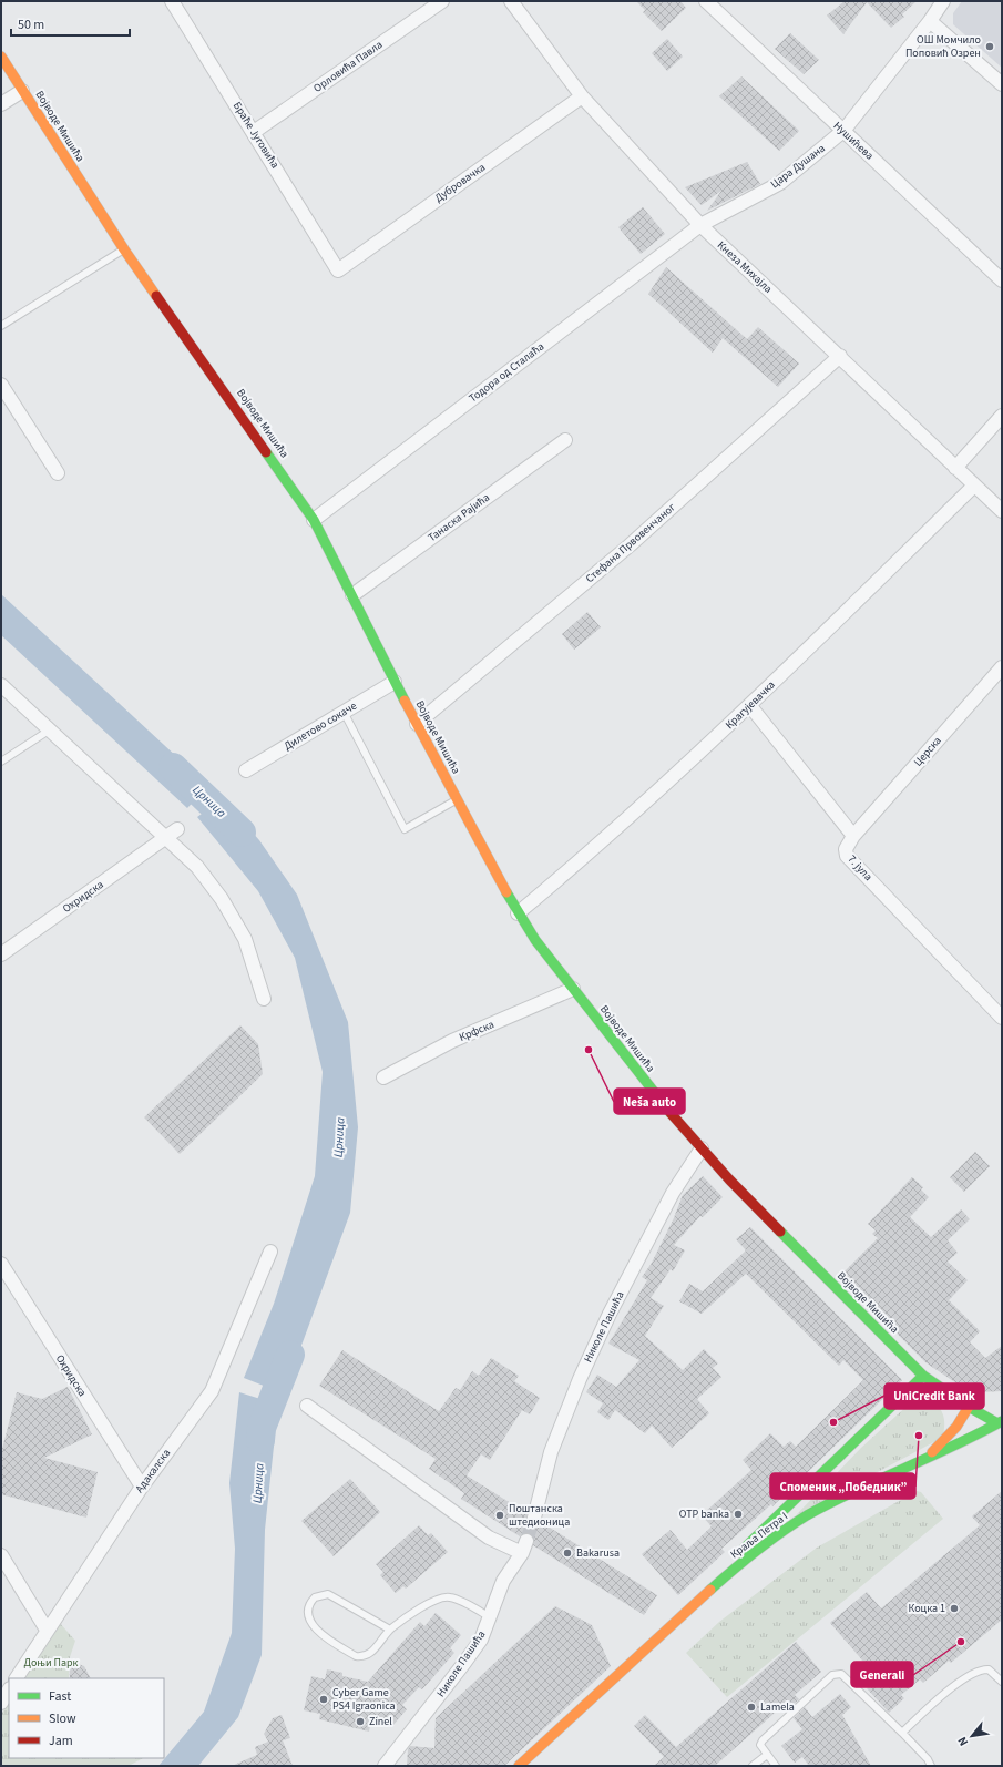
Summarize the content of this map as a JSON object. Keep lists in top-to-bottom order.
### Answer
{
  "streets": {
    "main road": ["Војводе Мишића", "Краља Петра I"],
    "street": [
      "Орловића Павла",
      "Браће Југовића",
      "Нушићева",
      "Цара Душана",
      "Дубровачка",
      "Кнеза Михајла",
      "Тодора од Сталаћа",
      "Танаска Рајића",
      "Стефана Првовенчаног",
      "Крагујевачка",
      "Дилетово сокаче",
      "Церска",
      "7. јула",
      "Охридска",
      "Крфска",
      "Николе Пашића",
      "Адакалска"
    ]
  },
  "crossings": [
    ["Орловића Павла", "Браће Југовића"],
    ["Војводе Мишића", "Тодора од Сталаћа"],
    ["Војводе Мишића", "Танаска Рајића"],
    ["Војводе Мишића", "Стефана Првовенчаног"],
    ["Војводе Мишића", "Крагујевачка"],
    ["Војводе Мишића", "Дилетово сокаче"],
    ["Војводе Мишића", "Крфска"],
    ["Војводе Мишића", "Николе Пашића"],
    ["Војводе Мишића", "Краља Петра I"],
    ["Браће Југовића", "Дубровачка"],
    ["Нушићева", "Цара Душана"],
    ["Цара Душана", "Кнеза Михајла"],
    ["Цара Душана", "Тодора од Сталаћа"],
    ["Дубровачка", "Кнеза Михајла"],
    ["Кнеза Михајла", "Тодора од Сталаћа"],
    ["Кнеза Михајла", "Стефана Првовенчаног"],
    ["Кнеза Михајла", "Крагујевачка"],
    ["Церска", "7. јула"],
    ["Охридска", "Адакалска"]
  ],
  "water": ["Црница"],
  "parks": ["Доњи Парк"],
  "places": [
    "ОШ Момчило Поповић Озрен",
    "Neša auto",
    "UniCredit Bank",
    "Споменик „Победник”",
    "OTP banka",
    "Поштанска штедионица",
    "Bakarusa",
    "Коцка 1",
    "Generali",
    "Cyber Game PS4 Igraonica",
    "Lamela",
    "Zinel"
  ],
  "legend": ["Fast", "Slow", "Jam"],
  "scale_bar": "50 m",
  "north": "bottom left"
}
